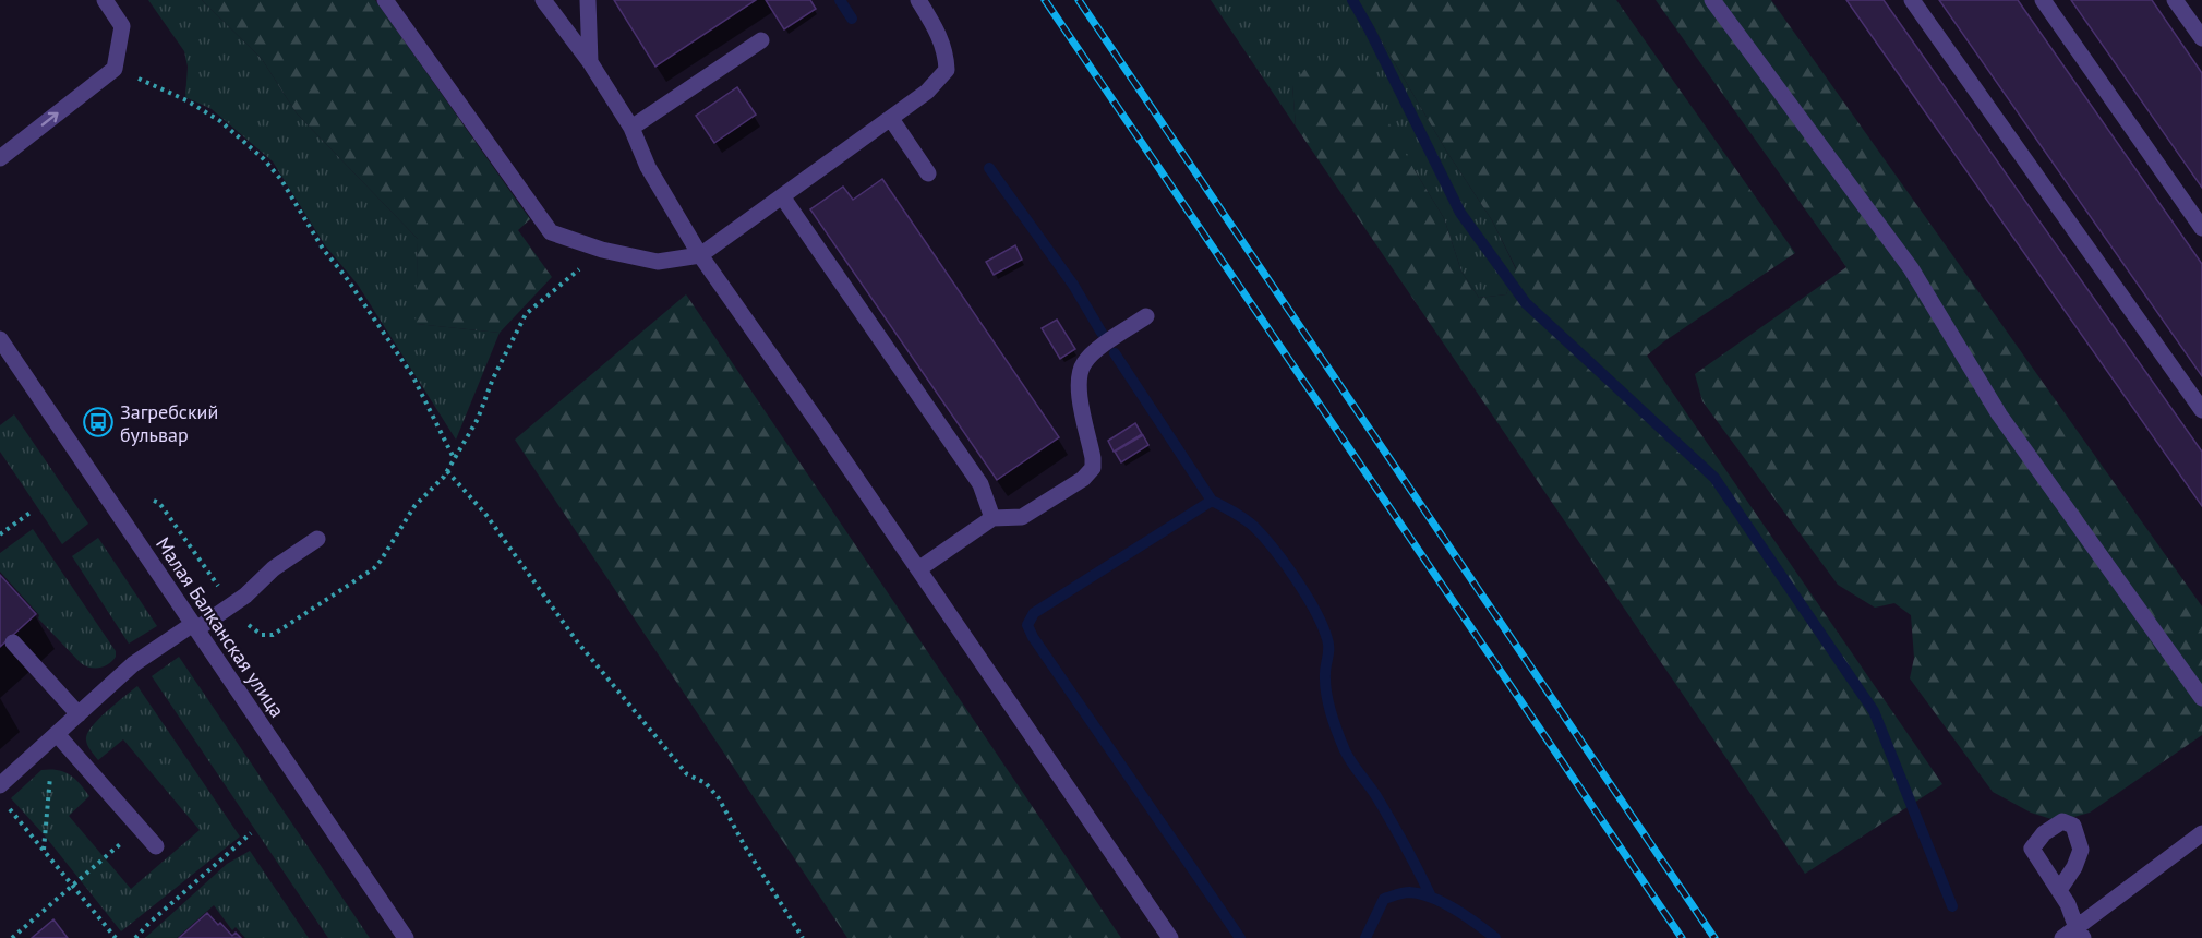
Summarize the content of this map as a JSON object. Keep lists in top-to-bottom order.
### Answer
{
  "streets": {
    "street": ["Малая Балканская улица"]
  },
  "places": {
    "bus stop": ["Загребский бульвар"]
  }
}
